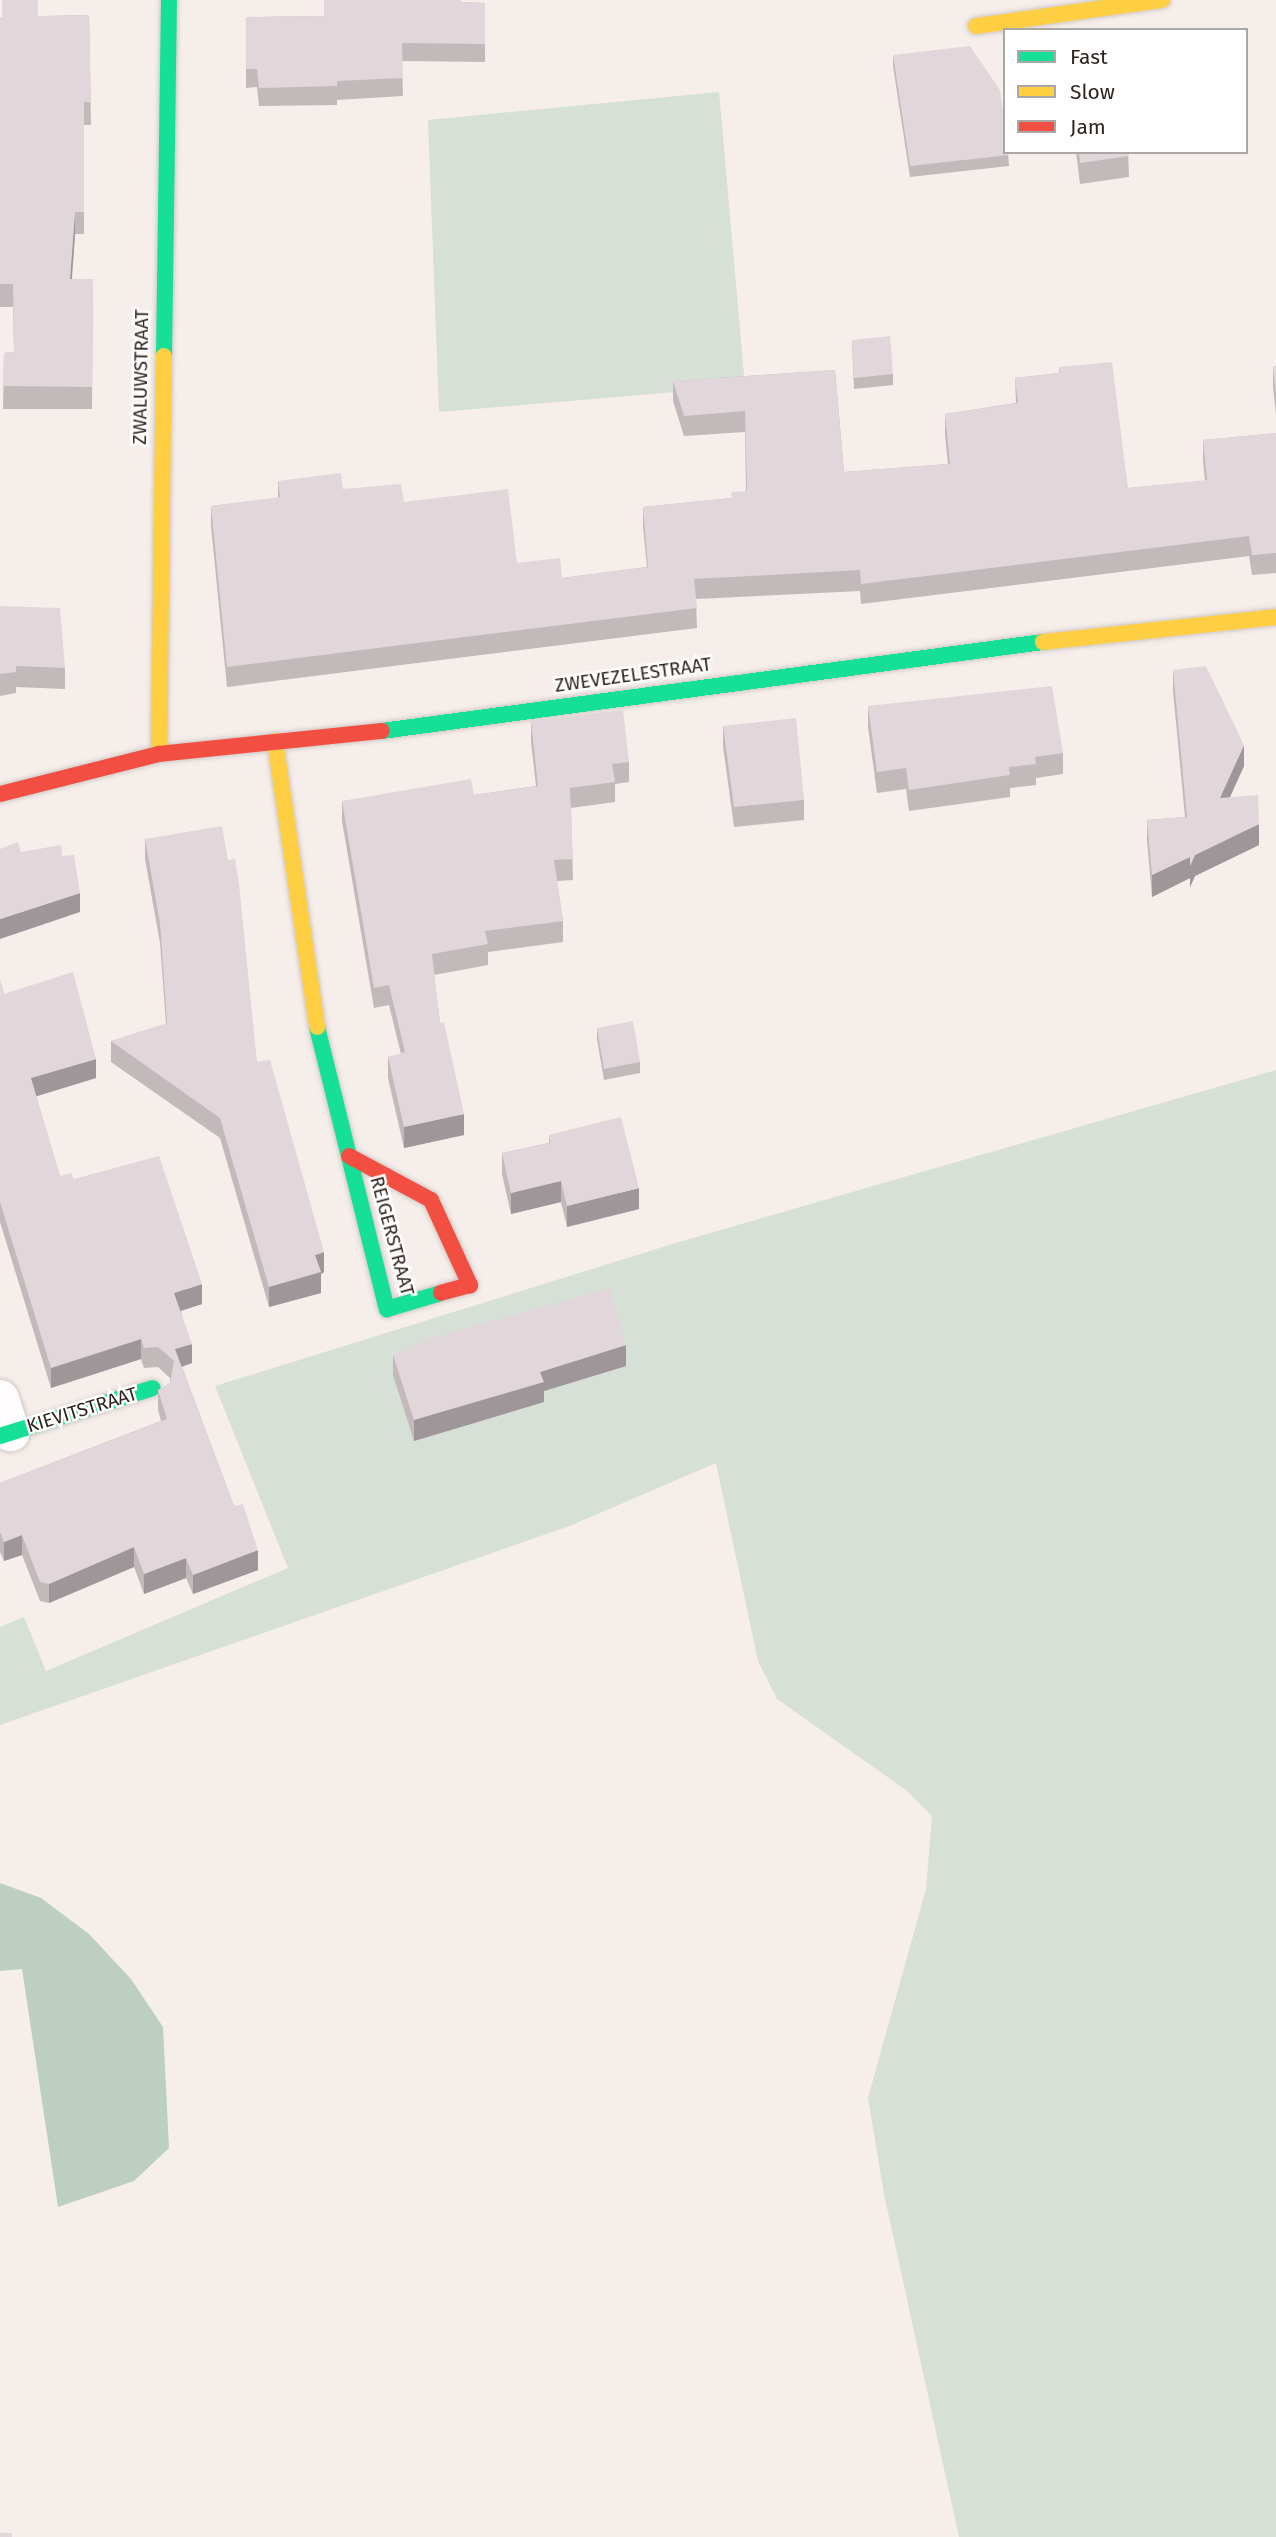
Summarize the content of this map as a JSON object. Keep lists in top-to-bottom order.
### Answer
{
  "streets": {
    "street": [
      "ZWALUWSTRAAT",
      "ZWEVEZELESTRAAT",
      "REIGERSTRAAT",
      "KIEVITSTRAAT"
    ]
  },
  "crossings": [
    ["ZWALUWSTRAAT", "ZWEVEZELESTRAAT"],
    ["ZWEVEZELESTRAAT", "REIGERSTRAAT"]
  ],
  "legend": ["Fast", "Slow", "Jam"]
}
